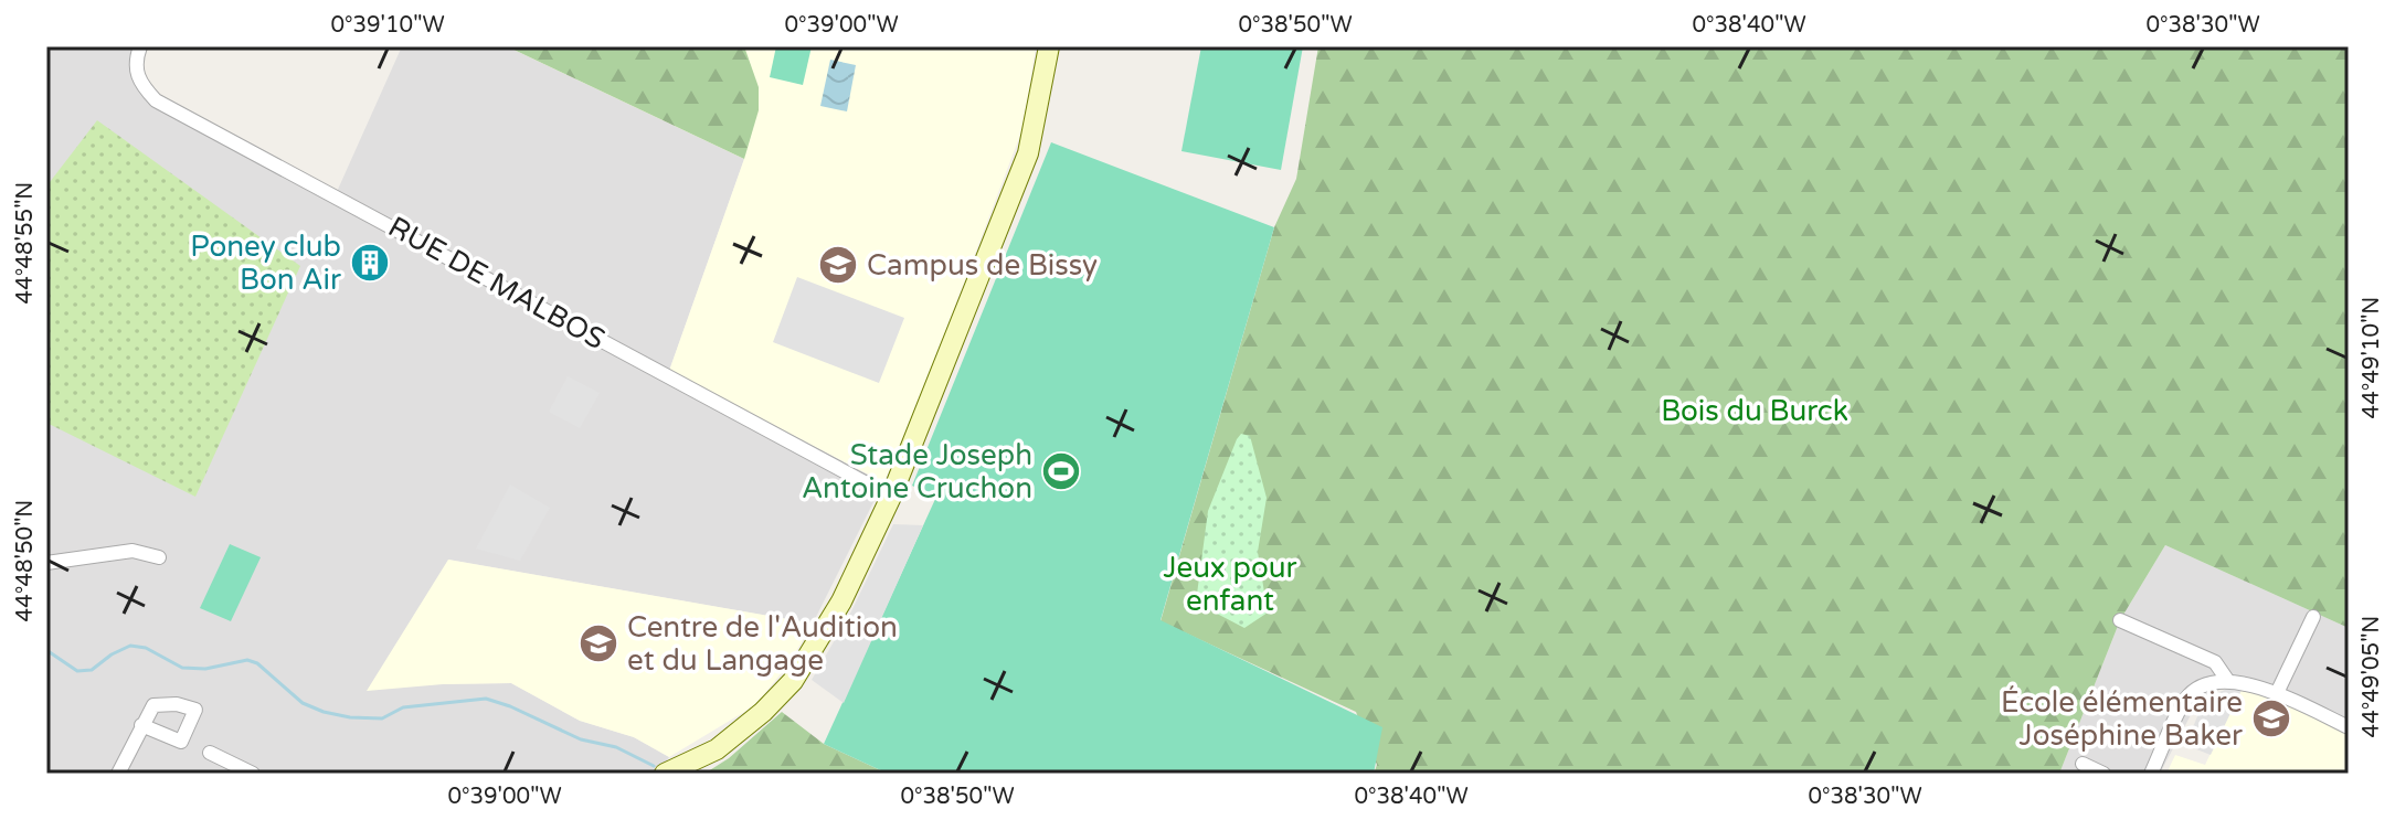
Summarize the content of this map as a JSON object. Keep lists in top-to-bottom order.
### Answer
{
  "streets": {
    "street": ["RUE DE MALBOS"]
  },
  "parks": ["Bois du Burck", "Jeux pour enfant"],
  "places": {
    "building": ["Poney club Bon Air"],
    "school or university": ["Campus de Bissy", "Centre de l'Audition et du Langage", "École élémentaire Joséphine Baker"],
    "sports": ["Stade Joseph Antoine Cruchon"]
  },
  "coordinates": [
    "0°39'10\"W",
    "0°39'00\"W",
    "0°38'50\"W",
    "0°38'40\"W",
    "0°38'30\"W",
    "44°48'55\"N",
    "44°49'10\"N",
    "44°48'50\"N",
    "44°49'05\"N"
  ]
}
